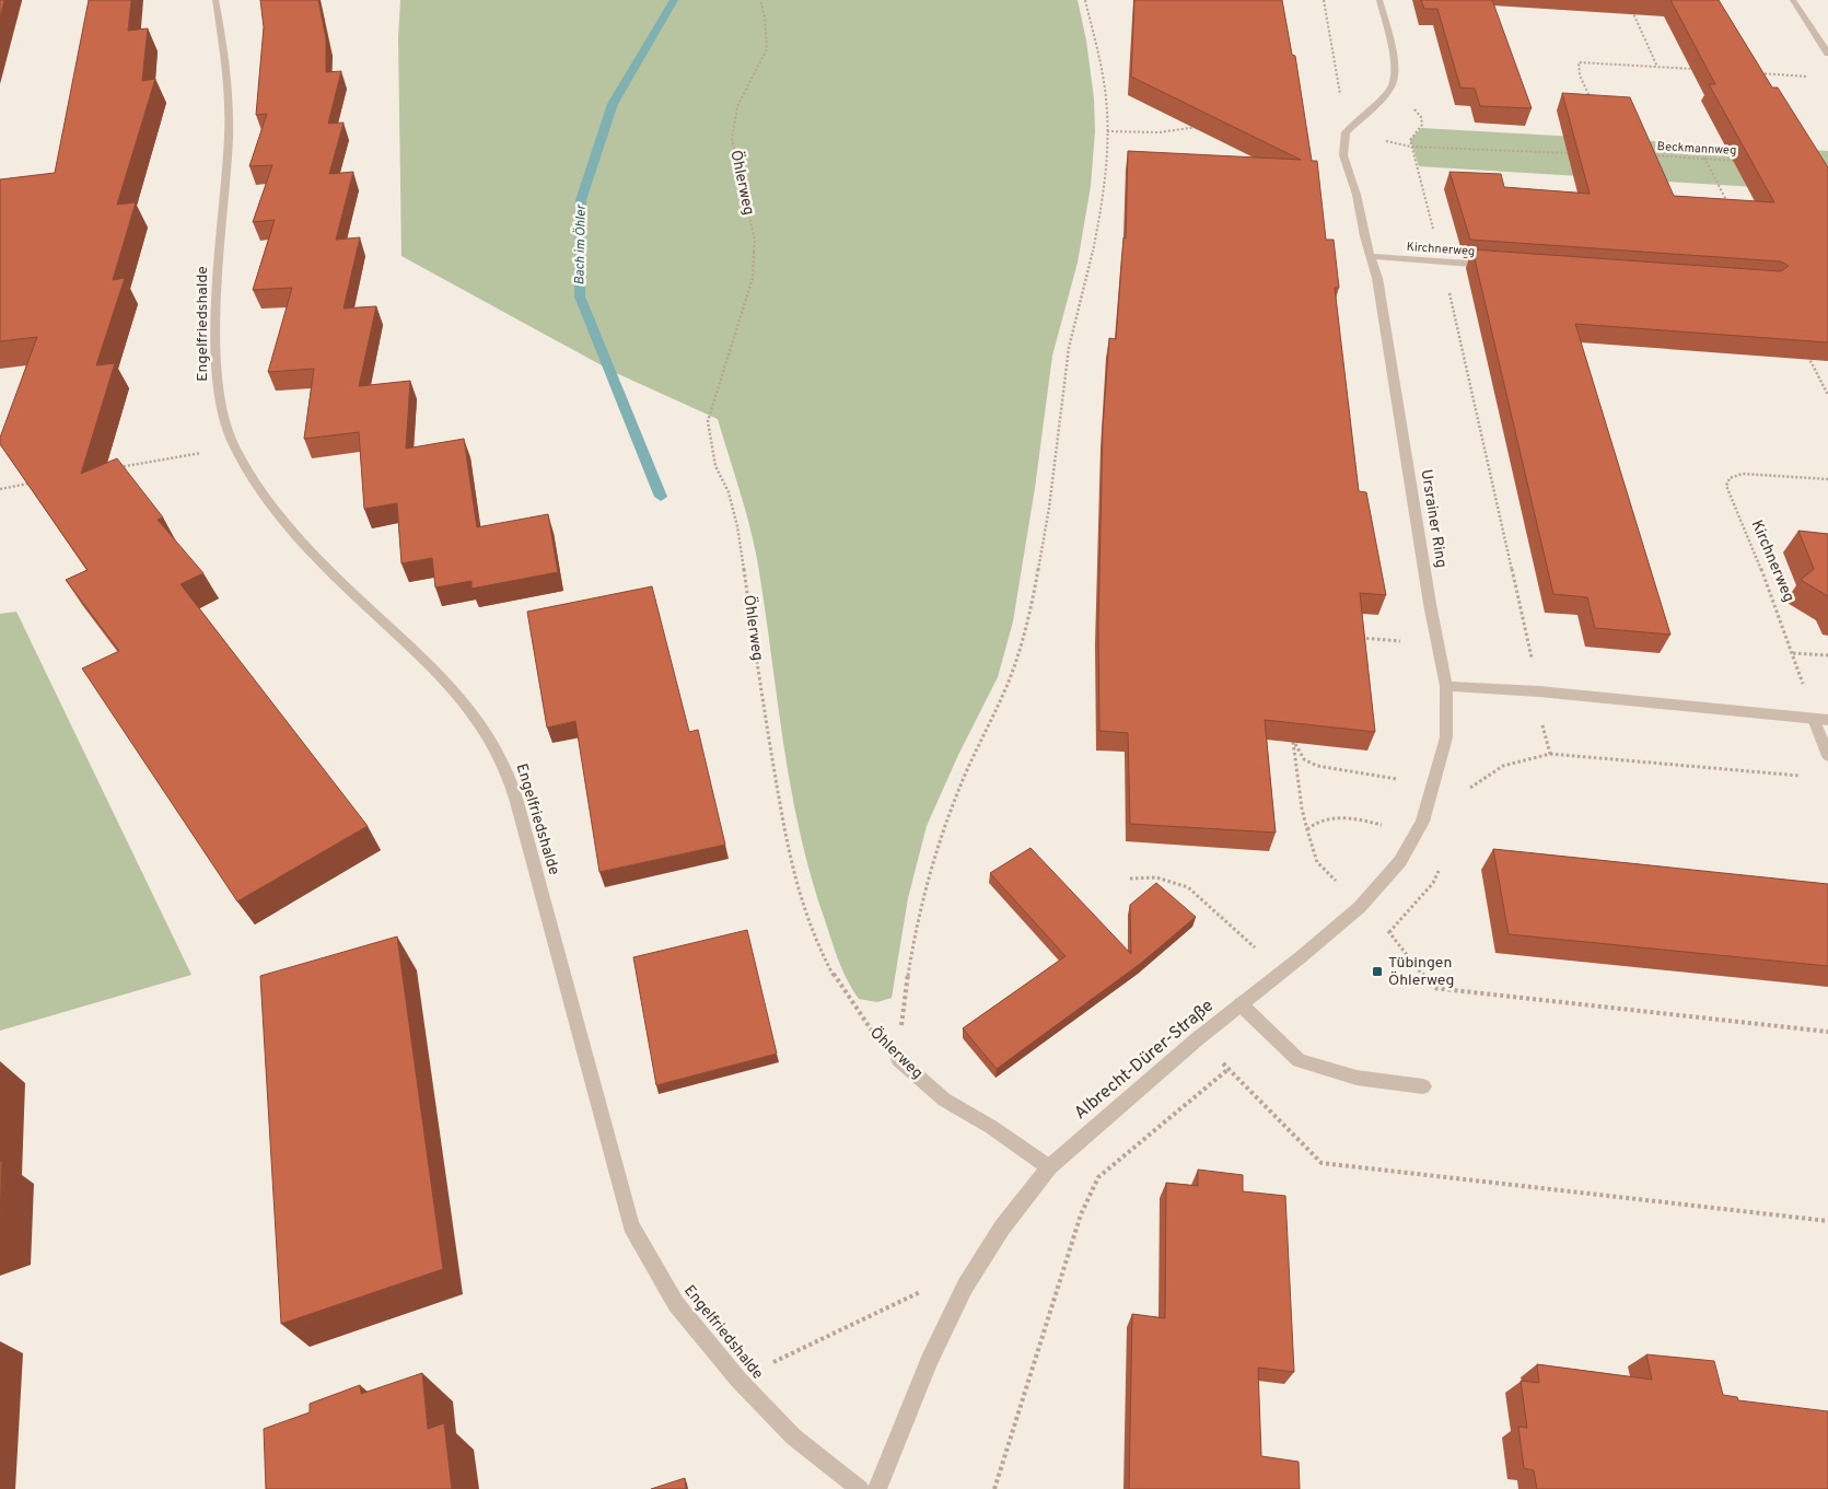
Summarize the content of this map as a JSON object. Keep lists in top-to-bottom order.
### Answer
{
  "streets": {
    "street": [
      "Öhlerweg",
      "Kirchnerweg",
      "Engelfriedshalde",
      "Ursrainer Ring",
      "Albrecht-Dürer-Straße"
    ],
    "path": ["Beckmannweg"]
  },
  "crossings": [
    ["Öhlerweg", "Albrecht-Dürer-Straße"],
    ["Kirchnerweg", "Ursrainer Ring"],
    ["Ursrainer Ring", "Albrecht-Dürer-Straße"]
  ],
  "water": ["Bach im Öhler"],
  "places": {
    "transit": ["Tübingen Öhlerweg"]
  }
}
